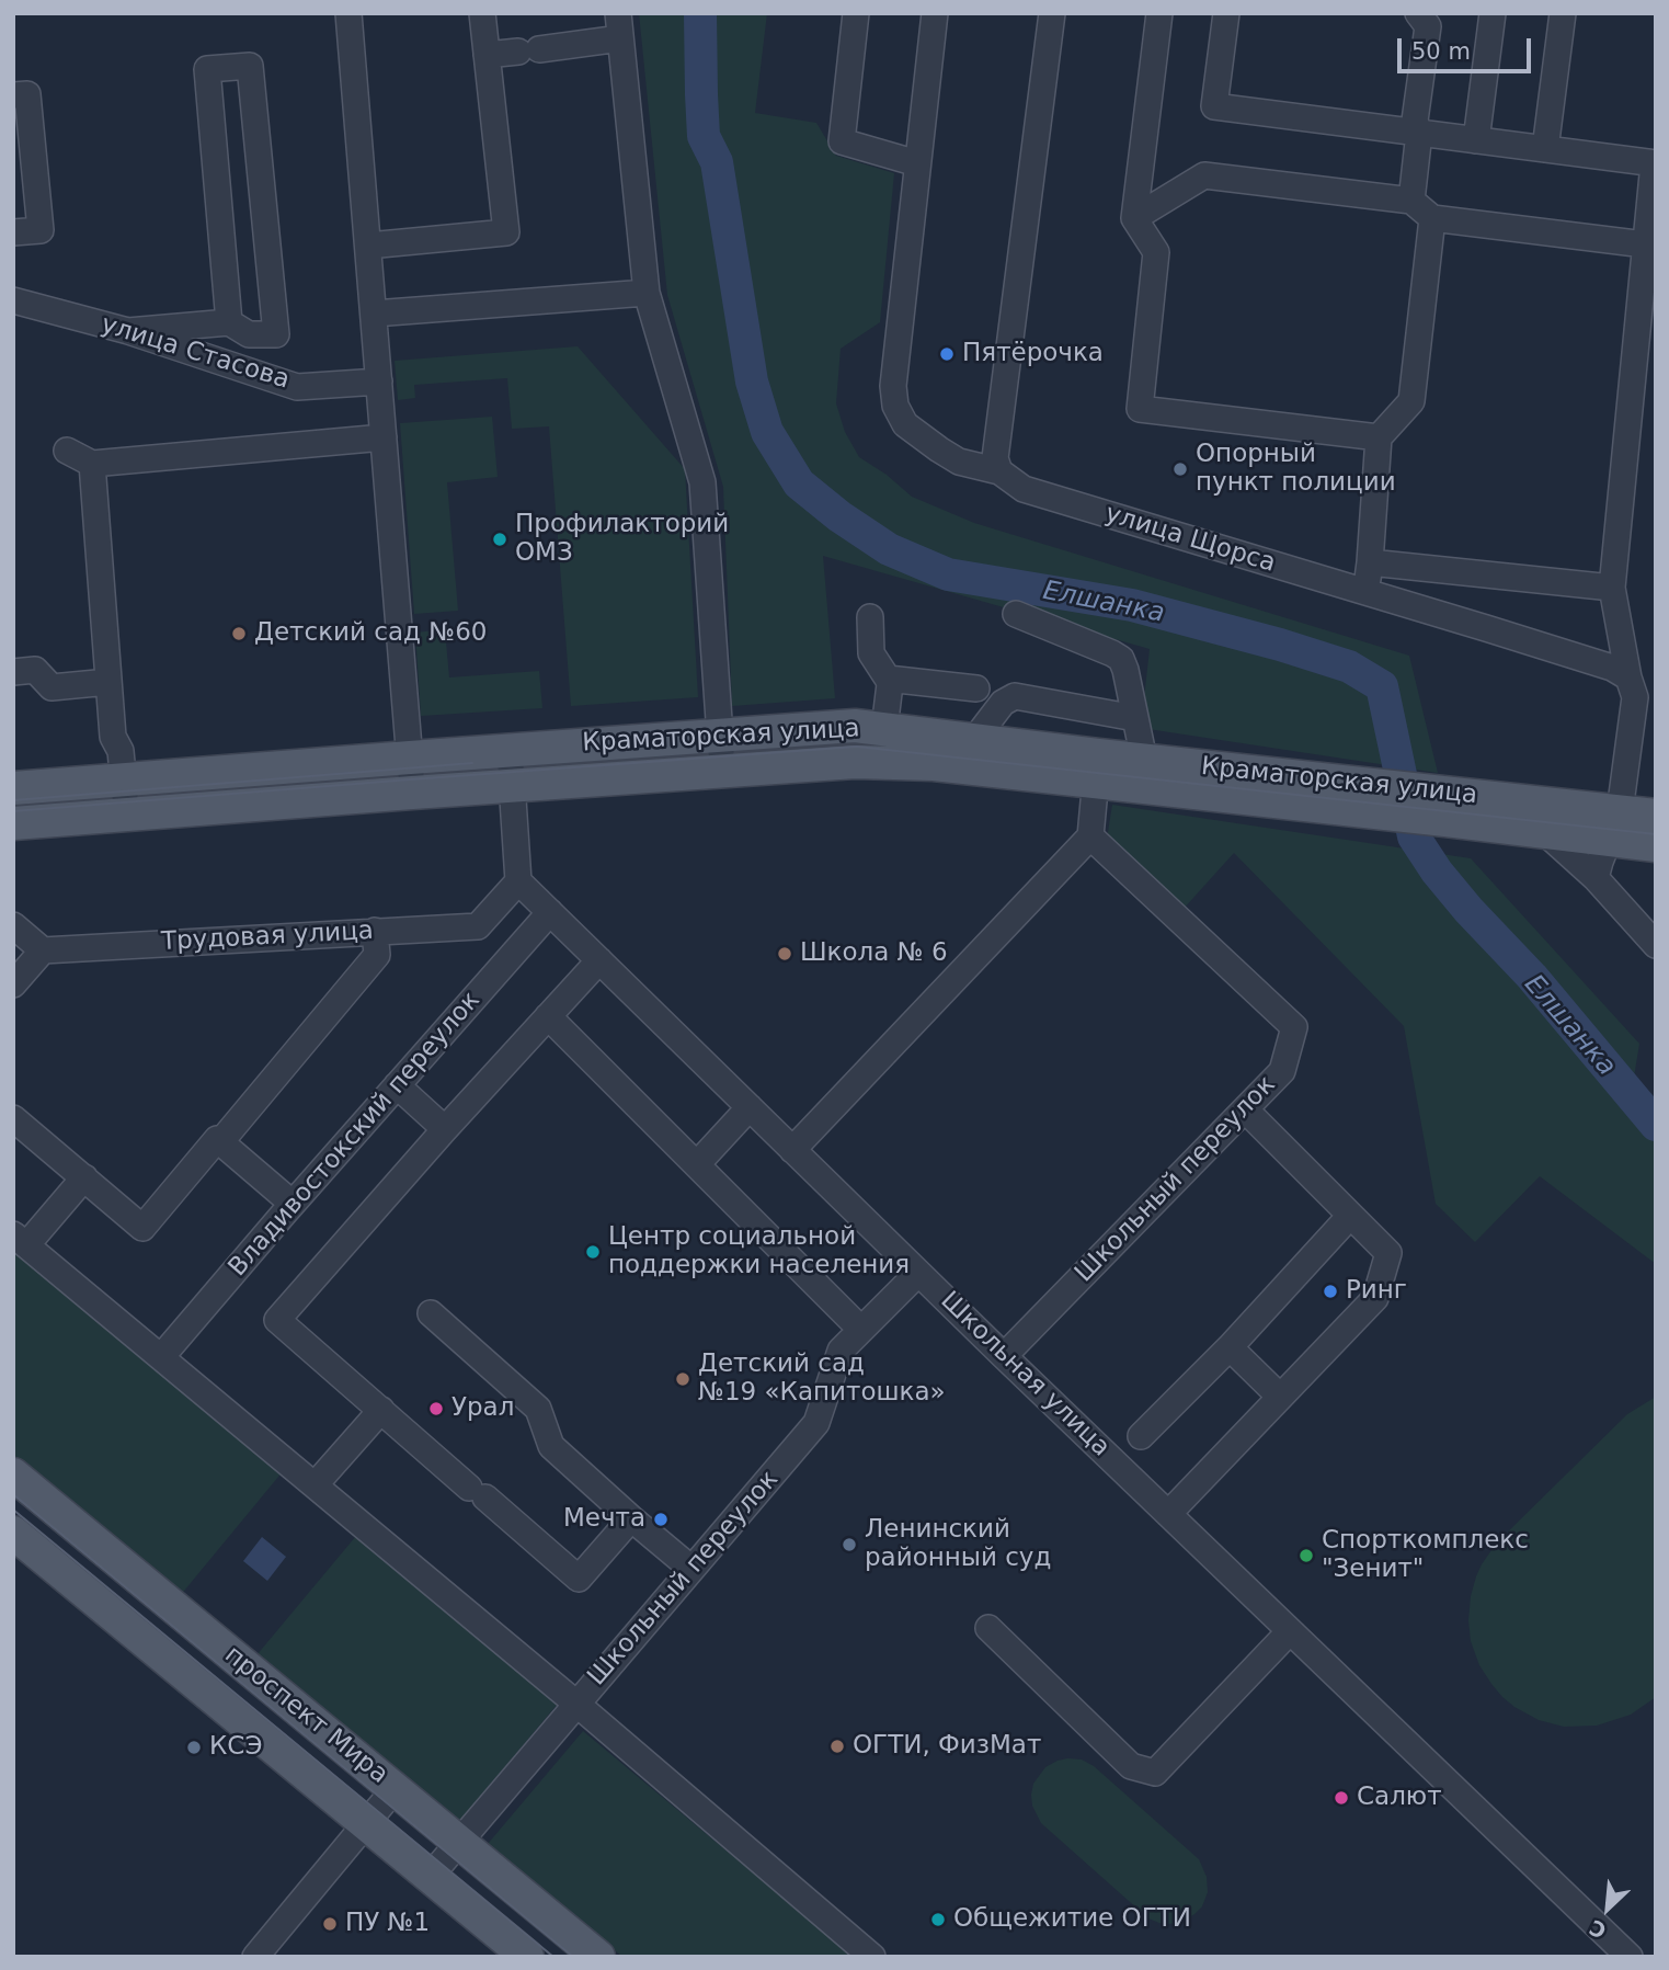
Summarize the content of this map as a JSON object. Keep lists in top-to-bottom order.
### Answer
{
  "streets": {
    "main road": ["Краматорская улица", "проспект Мира"],
    "street": [
      "улица Стасова",
      "улица Щорса",
      "Трудовая улица",
      "Владивостокский переулок",
      "Школьный переулок",
      "Школьная улица"
    ]
  },
  "crossings": [
    ["Трудовая улица", "Школьная улица"],
    ["Владивостокский переулок", "Школьная улица"],
    ["Школьный переулок", "Школьная улица"],
    ["Школьный переулок", "проспект Мира"]
  ],
  "water": ["Елшанка"],
  "places": [
    "Пятёрочка",
    "Опорный пункт полиции",
    "Профилакторий ОМЗ",
    "Детский сад №60",
    "Школа № 6",
    "Центр социальной поддержки населения",
    "Ринг",
    "Детский сад №19 «Капитошка»",
    "Урал",
    "Мечта",
    "Ленинский районный суд",
    "Спорткомплекс \"Зенит\"",
    "ОГТИ, ФизМат",
    "КСЭ",
    "Салют",
    "Общежитие ОГТИ",
    "ПУ №1"
  ],
  "scale_bar": "50 m",
  "north": "bottom left"
}
